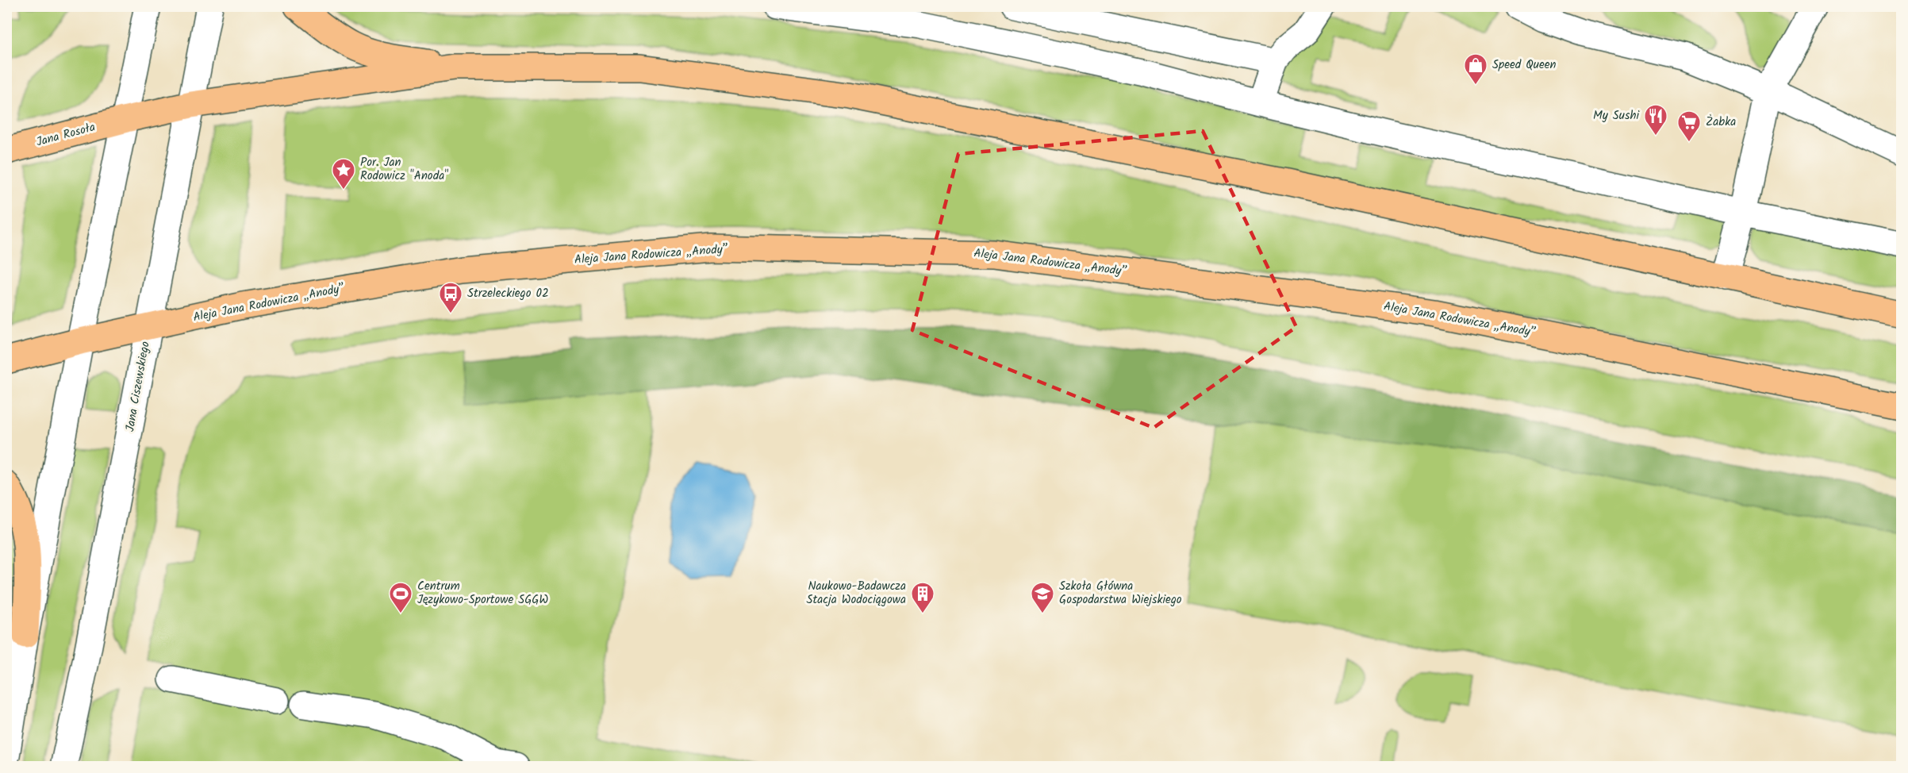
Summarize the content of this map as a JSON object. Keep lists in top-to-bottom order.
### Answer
{
  "streets": {
    "main road": ["Jana Rosoła", "Aleja Jana Rodowicza „Anody”"],
    "street": ["Jana Ciszewskiego"]
  },
  "crossings": [
    ["Aleja Jana Rodowicza „Anody”", "Jana Ciszewskiego"]
  ],
  "places": {
    "shop": ["Speed Queen"],
    "restaurant": ["My Sushi"],
    "supermarket": ["Żabka"],
    "place": ["Por. Jan Rodowicz \"Anoda\""],
    "bus stop": ["Strzeleckiego 02"],
    "sports": ["Centrum Językowo-Sportowe SGGW"],
    "building": ["Naukowo-Badawcza Stacja Wodociągowa"],
    "school or university": ["Szkoła Główna Gospodarstwa Wiejskiego"]
  }
}
